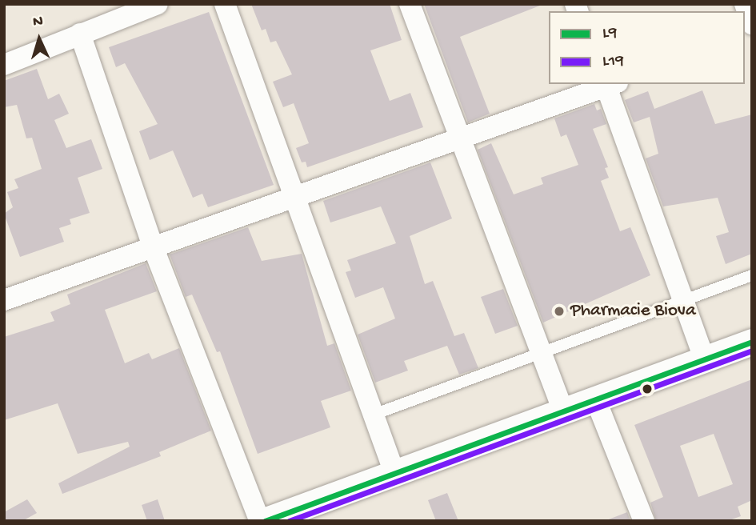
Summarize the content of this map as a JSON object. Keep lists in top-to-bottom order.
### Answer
{
  "places": ["Pharmacie Biova"],
  "lines": ["transit line L9", "transit line L19"],
  "legend": ["L9", "L19"],
  "north": "top"
}
